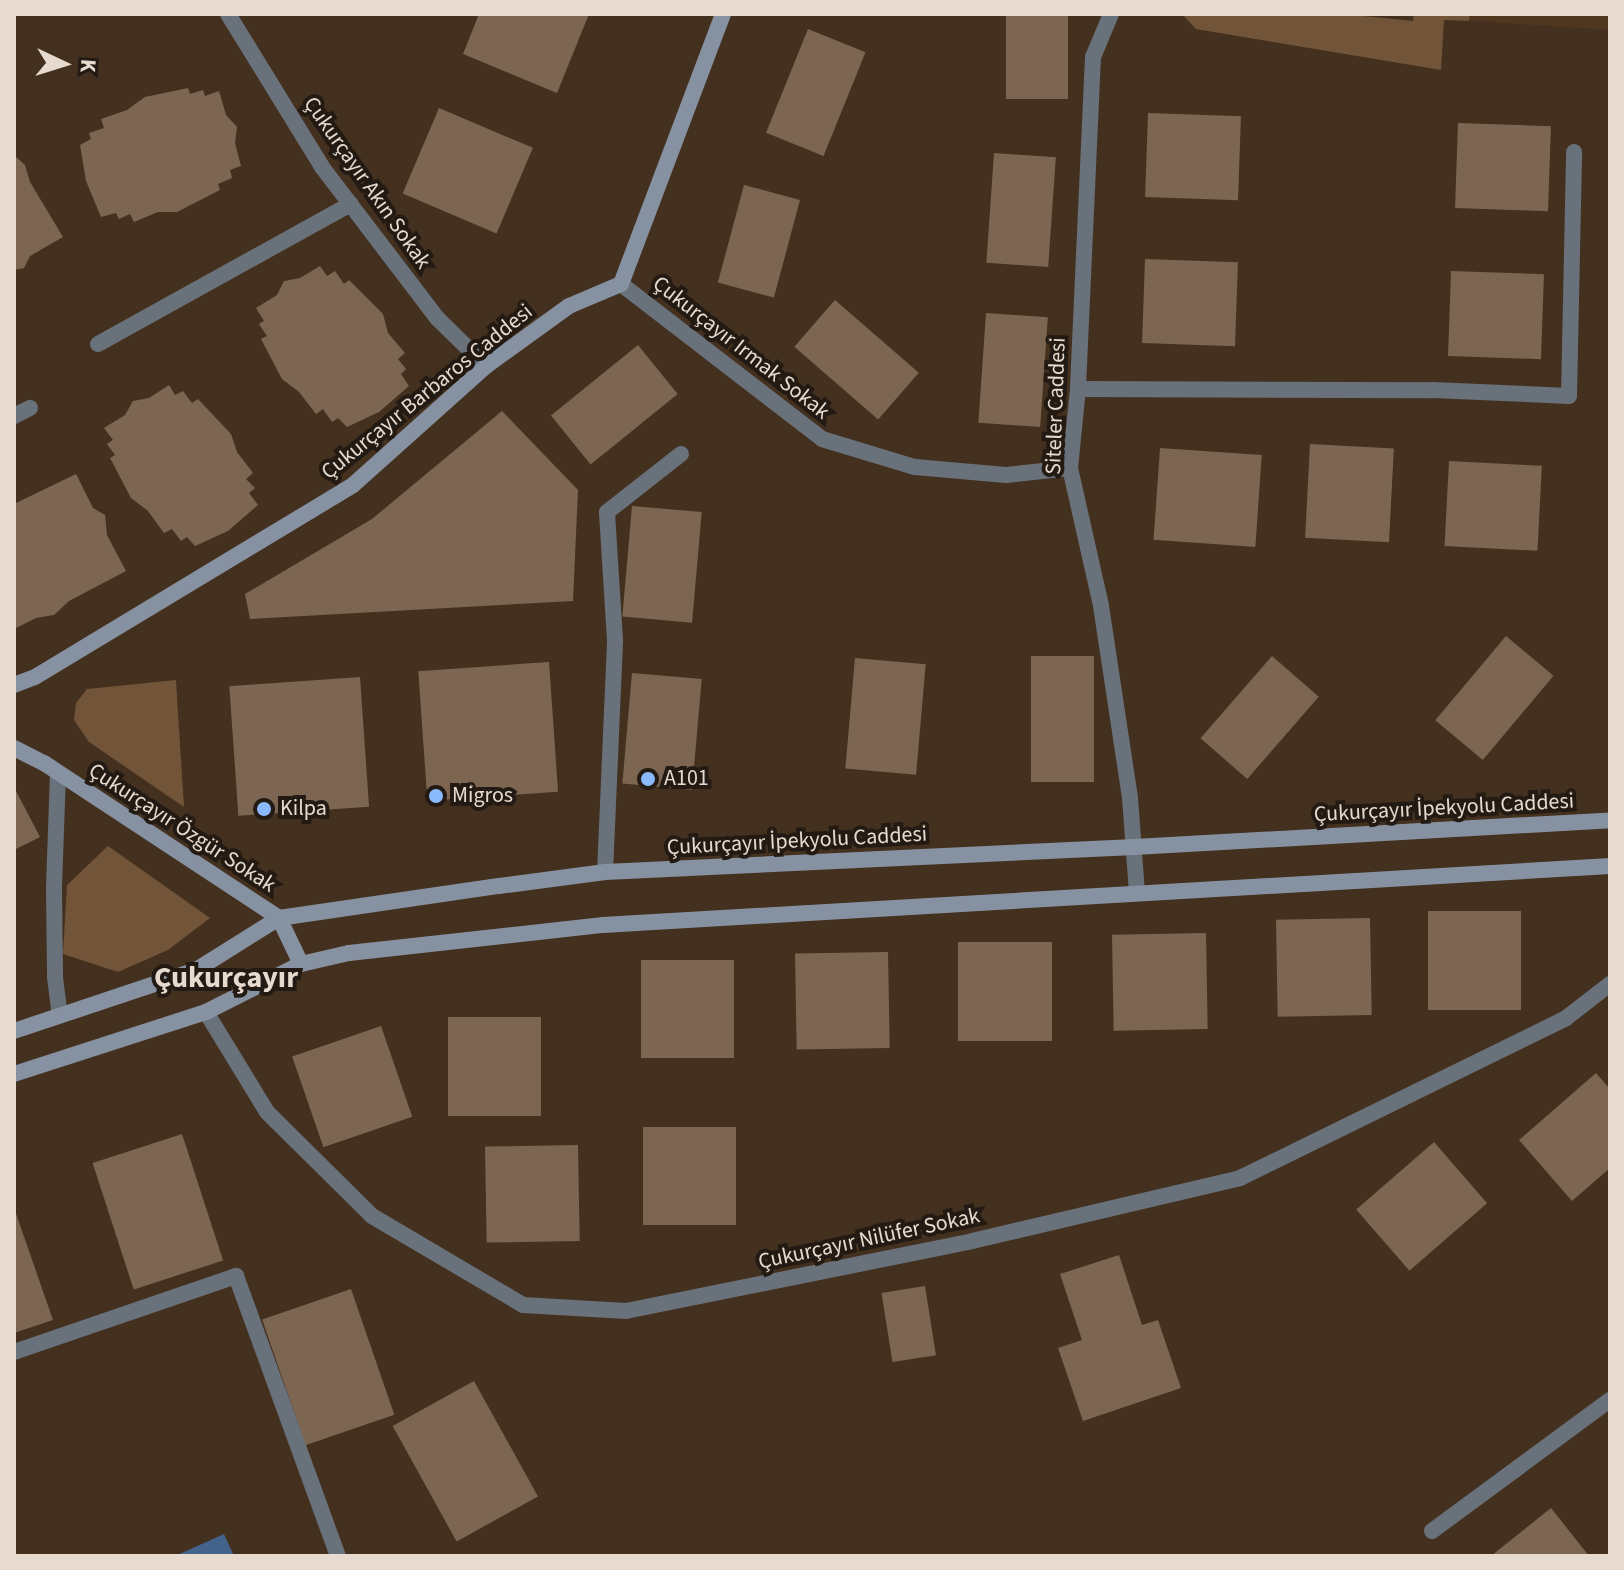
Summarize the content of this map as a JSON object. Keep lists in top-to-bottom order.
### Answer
{
  "streets": {
    "street": [
      "Çukurçayır Akın Sokak",
      "Çukurçayır Irmak Sokak",
      "Çukurçayır Barbaros Caddesi",
      "Siteler Caddesi",
      "Çukurçayır İpekyolu Caddesi",
      "Çukurçayır Özgür Sokak",
      "Çukurçayır Nilüfer Sokak"
    ]
  },
  "crossings": [
    ["Çukurçayır Akın Sokak", "Çukurçayır Barbaros Caddesi"],
    ["Çukurçayır Irmak Sokak", "Çukurçayır Barbaros Caddesi"],
    ["Çukurçayır Irmak Sokak", "Siteler Caddesi"],
    ["Siteler Caddesi", "Çukurçayır İpekyolu Caddesi"],
    ["Çukurçayır İpekyolu Caddesi", "Çukurçayır Özgür Sokak"]
  ],
  "districts": ["Çukurçayır"],
  "places": ["A101", "Migros", "Kilpa"],
  "north": "right"
}
